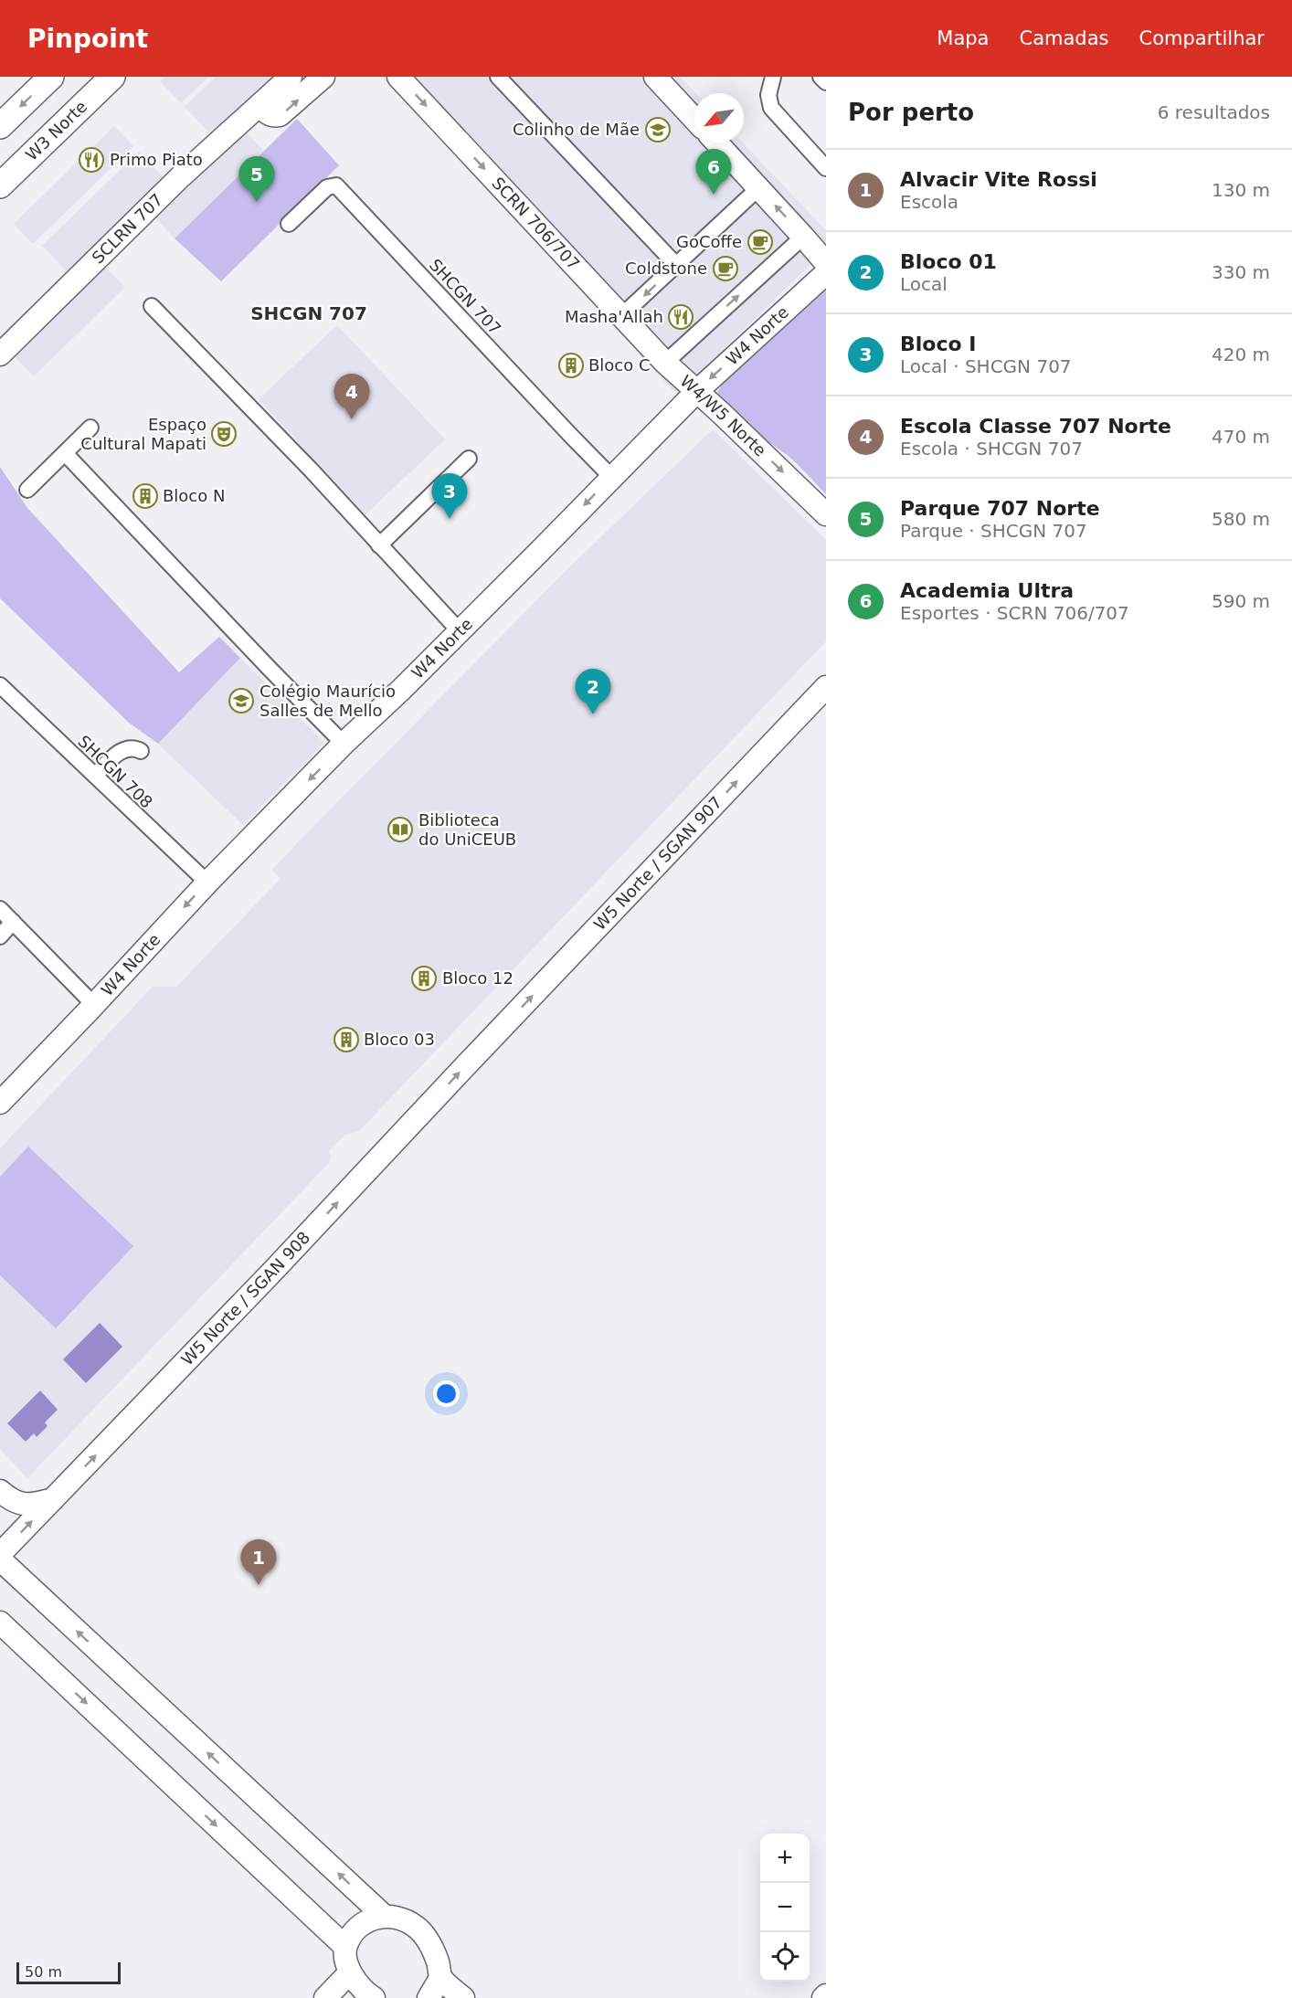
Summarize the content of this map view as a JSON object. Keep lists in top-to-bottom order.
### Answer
{
  "streets": {
    "main road": [
      "W3 Norte",
      "SCRN 706/707",
      "SCLRN 707",
      "W4 Norte",
      "W4/W5 Norte",
      "W5 Norte / SGAN 907",
      "W5 Norte / SGAN 908"
    ],
    "street": ["SHCGN 707", "SHCGN 708"]
  },
  "crossings": [
    ["SCRN 706/707", "W4/W5 Norte"],
    ["SHCGN 707", "W4 Norte"],
    ["W4 Norte", "W4/W5 Norte"],
    ["W4 Norte", "SHCGN 708"],
    ["W5 Norte / SGAN 907", "W5 Norte / SGAN 908"]
  ],
  "one_way": [
    "W4 Norte",
    "W4/W5 Norte",
    "W5 Norte / SGAN 907",
    "W5 Norte / SGAN 908"
  ],
  "districts": ["SHCGN 707"],
  "places": {
    "school or university": ["Colinho de Mãe", "Colégio Maurício Salles de Mello"],
    "restaurant": ["Primo Piato", "Masha'Allah"],
    "cafe": ["GoCoffe", "Coldstone"],
    "building": [
      "Bloco C",
      "Bloco N",
      "Bloco 12",
      "Bloco 03"
    ],
    "theatre": ["Espaço Cultural Mapati"],
    "library": ["Biblioteca do UniCEUB"]
  },
  "scale_bar": "50 m",
  "north": "bottom left",
  "page": {
    "header": "Pinpoint",
    "nav": ["Mapa", "Camadas", "Compartilhar"],
    "heading": ["Por perto", "6 resultados"],
    "list": [
      {
        "mark": "1",
        "name": "Alvacir Vite Rossi",
        "note": "Escola",
        "value": "130 m"
      },
      {
        "mark": "2",
        "name": "Bloco 01",
        "note": "Local",
        "value": "330 m"
      },
      {
        "mark": "3",
        "name": "Bloco I",
        "note": "Local · SHCGN 707",
        "value": "420 m"
      },
      {
        "mark": "4",
        "name": "Escola Classe 707 Norte",
        "note": "Escola · SHCGN 707",
        "value": "470 m"
      },
      {
        "mark": "5",
        "name": "Parque 707 Norte",
        "note": "Parque · SHCGN 707",
        "value": "580 m"
      },
      {
        "mark": "6",
        "name": "Academia Ultra",
        "note": "Esportes · SCRN 706/707",
        "value": "590 m"
      }
    ],
    "pins": [
      "6",
      "5",
      "4",
      "3",
      "2",
      "1"
    ],
    "map_buttons": ["+", "−"],
    "scale": "50 m"
  }
}
